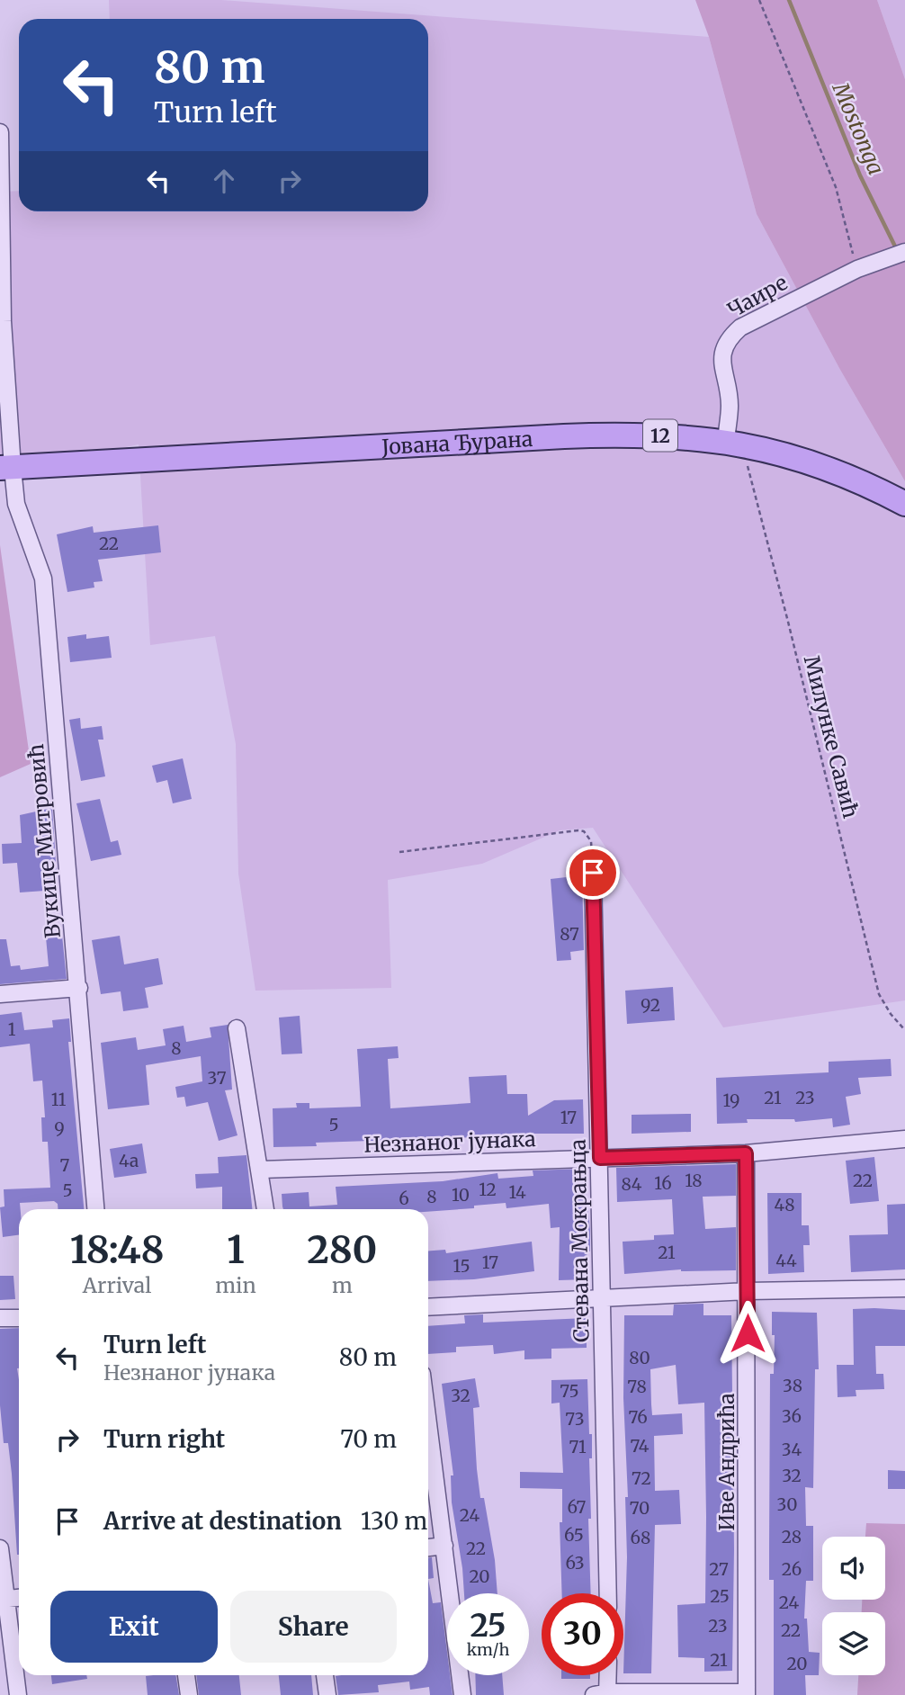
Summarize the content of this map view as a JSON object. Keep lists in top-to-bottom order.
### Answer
{
  "streets": {
    "main road": ["12", "Јована Ђурана"],
    "street": [
      "Чаире",
      "Вукице Митровић",
      "Незнаног јунака",
      "Стевана Мокрањца",
      "Иве Андрића"
    ],
    "path": ["Милунке Савић"]
  },
  "crossings": [
    ["Чаире", "Јована Ђурана"],
    ["Чаире", "Милунке Савић"],
    ["Јована Ђурана", "Милунке Савић"],
    ["Јована Ђурана", "Вукице Митровић"],
    ["Незнаног јунака", "Стевана Мокрањца"],
    ["Незнаног јунака", "Иве Андрића"]
  ],
  "water": ["Mostonga"],
  "house_numbers": [
    "22",
    "87",
    "92",
    "1",
    "8",
    "37",
    "21",
    "23",
    "11",
    "19",
    "17",
    "5",
    "9",
    "4a",
    "7",
    "18",
    "22",
    "16",
    "84",
    "12",
    "5",
    "14",
    "10",
    "8",
    "6",
    "48",
    "21",
    "44",
    "17",
    "15",
    "80",
    "38",
    "78",
    "75",
    "32",
    "36",
    "76",
    "73",
    "74",
    "71",
    "34",
    "32",
    "72",
    "30",
    "67",
    "70",
    "24",
    "65",
    "28",
    "68",
    "22",
    "63",
    "27",
    "26",
    "20",
    "25",
    "24",
    "23",
    "22",
    "21",
    "20"
  ],
  "page": {
    "turn": ["80 m", "Turn left"],
    "eta": [
      "18:48",
      "Arrival",
      "1",
      "min",
      "280",
      "m"
    ],
    "list": [
      {
        "name": "Turn left",
        "note": "Незнаног јунака",
        "value": "80 m"
      },
      {
        "name": "Turn right",
        "value": "70 m"
      },
      {
        "name": "Arrive at destination",
        "value": "130 m"
      }
    ],
    "buttons": ["Exit", "Share"],
    "speed": "25 km/h",
    "limit": "30"
  }
}
